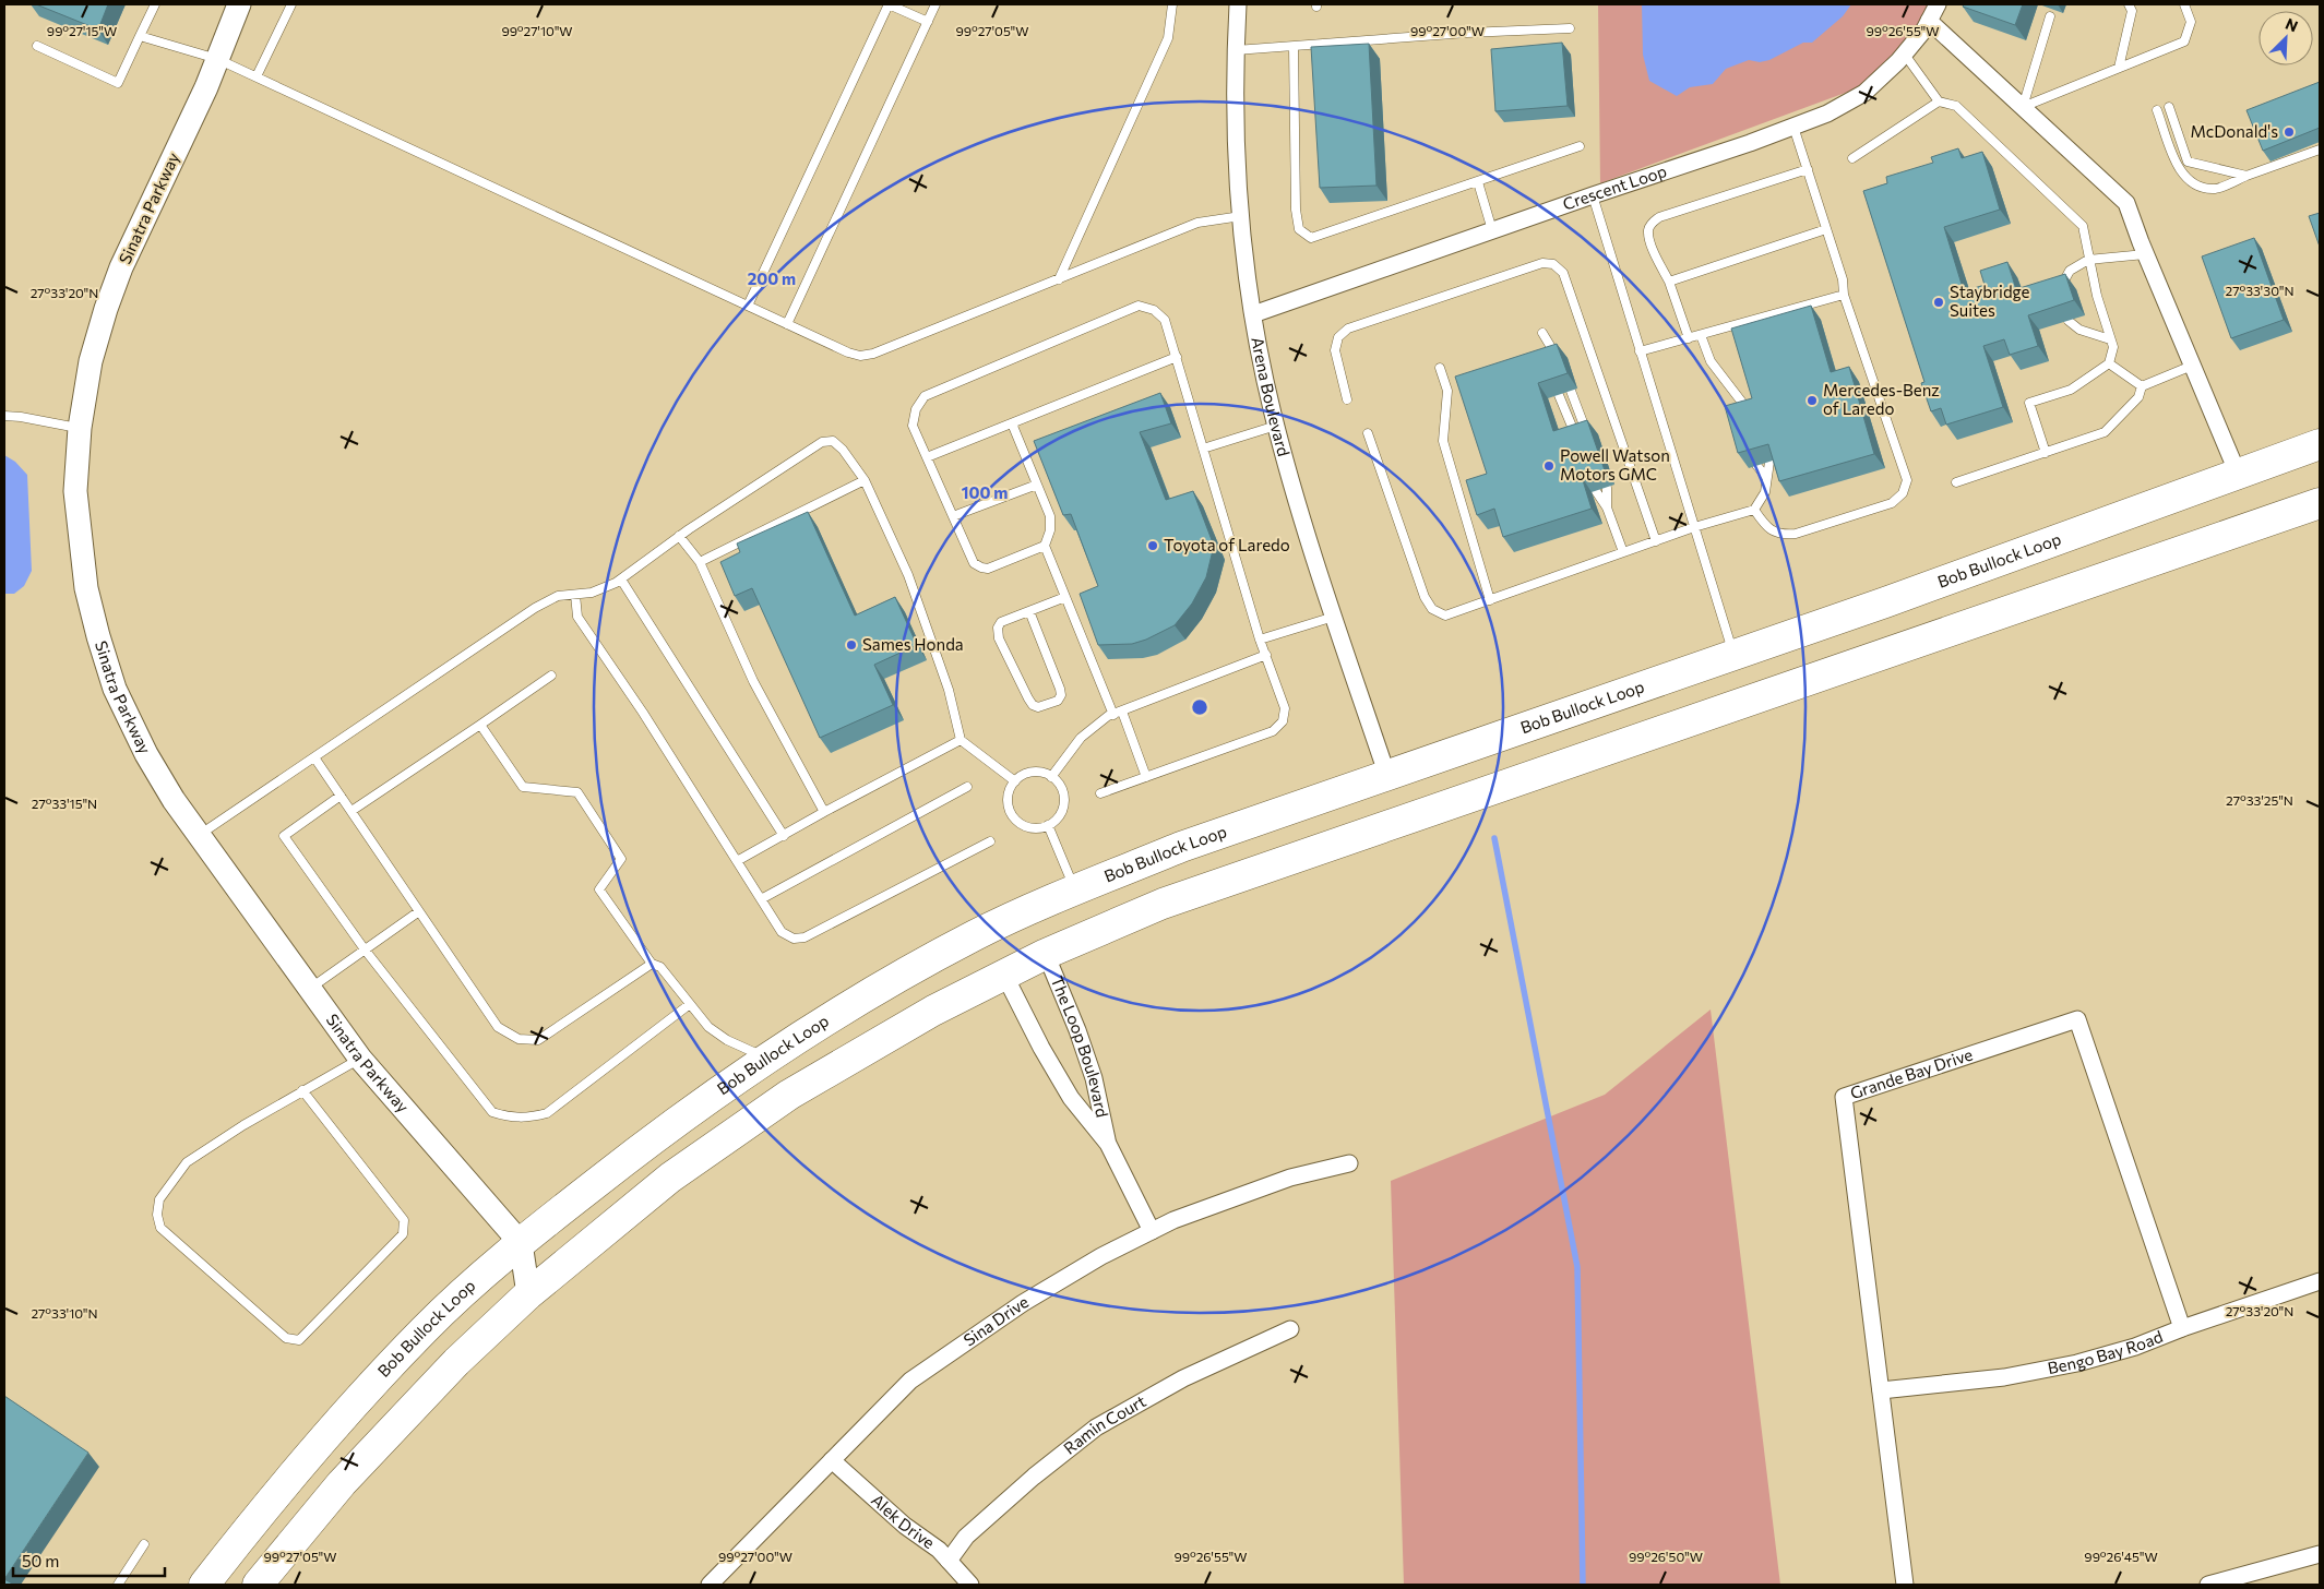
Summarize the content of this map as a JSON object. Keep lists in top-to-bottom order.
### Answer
{
  "streets": {
    "highway": ["Bob Bullock Loop"],
    "street": [
      "Crescent Loop",
      "Sinatra Parkway",
      "Arena Boulevard",
      "The Loop Boulevard",
      "Grande Bay Drive",
      "Sina Drive",
      "Bengo Bay Road",
      "Ramin Court",
      "Alek Drive"
    ]
  },
  "crossings": [
    ["Crescent Loop", "Arena Boulevard"],
    ["Sinatra Parkway", "Bob Bullock Loop"],
    ["Arena Boulevard", "Bob Bullock Loop"],
    ["The Loop Boulevard", "Sina Drive"],
    ["Grande Bay Drive", "Bengo Bay Road"],
    ["Sina Drive", "Alek Drive"],
    ["Ramin Court", "Alek Drive"]
  ],
  "places": [
    "McDonald's",
    "Staybridge Suites",
    "Mercedes-Benz of Laredo",
    "Powell Watson Motors GMC",
    "Toyota of Laredo",
    "Sames Honda"
  ],
  "scale_bar": "50 m",
  "north": "top right",
  "coordinates": [
    "99°27'15\"W",
    "99°27'10\"W",
    "99°27'05\"W",
    "99°27'00\"W",
    "99°26'55\"W",
    "27°33'30\"N",
    "27°33'20\"N",
    "27°33'25\"N",
    "27°33'15\"N",
    "27°33'10\"N",
    "99°26'50\"W",
    "99°26'45\"W"
  ],
  "rings": ["200 m", "100 m"]
}
